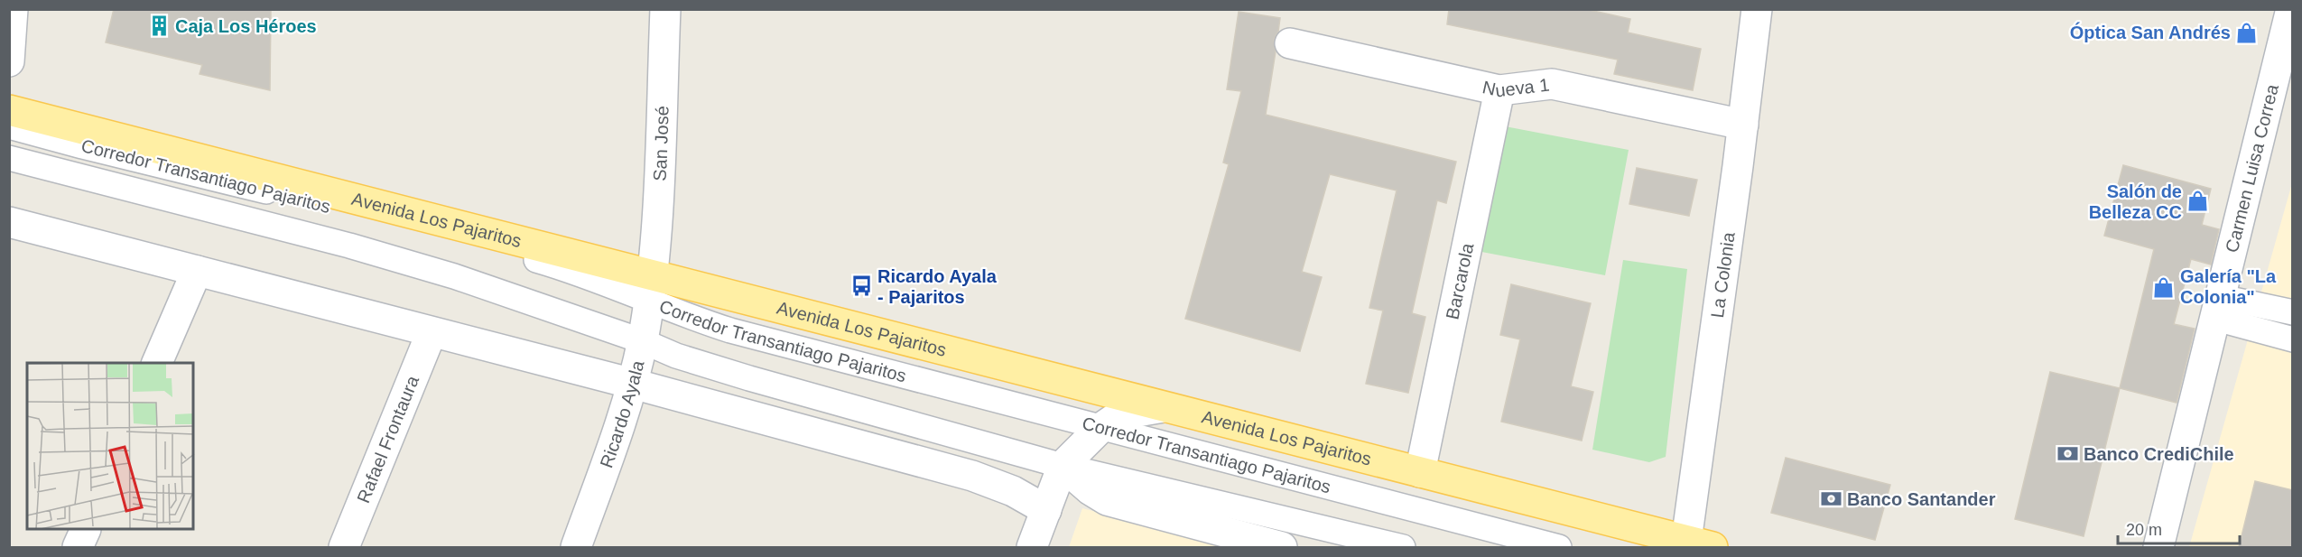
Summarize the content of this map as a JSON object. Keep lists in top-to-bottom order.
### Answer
{
  "streets": {
    "main road": ["Avenida Los Pajaritos"],
    "street": [
      "Nueva 1",
      "San José",
      "Carmen Luisa Correa",
      "La Colonia",
      "Barcarola",
      "Ricardo Ayala",
      "Rafael Frontaura"
    ],
    "lane": ["Corredor Transantiago Pajaritos"]
  },
  "crossings": [
    ["Nueva 1", "La Colonia"],
    ["Nueva 1", "Barcarola"],
    ["San José", "Corredor Transantiago Pajaritos"],
    ["San José", "Avenida Los Pajaritos"],
    ["San José", "Ricardo Ayala"],
    ["Corredor Transantiago Pajaritos", "Avenida Los Pajaritos"],
    ["Corredor Transantiago Pajaritos", "Ricardo Ayala"],
    ["Avenida Los Pajaritos", "La Colonia"],
    ["Avenida Los Pajaritos", "Barcarola"],
    ["Avenida Los Pajaritos", "Ricardo Ayala"]
  ],
  "places": {
    "building": ["Caja Los Héroes"],
    "shop": ["Óptica San Andrés", "Salón de Belleza CC", "Galería \"La Colonia\""],
    "bus stop": ["Ricardo Ayala - Pajaritos"],
    "bank": ["Banco CrediChile", "Banco Santander"]
  },
  "scale_bar": "20 m"
}
